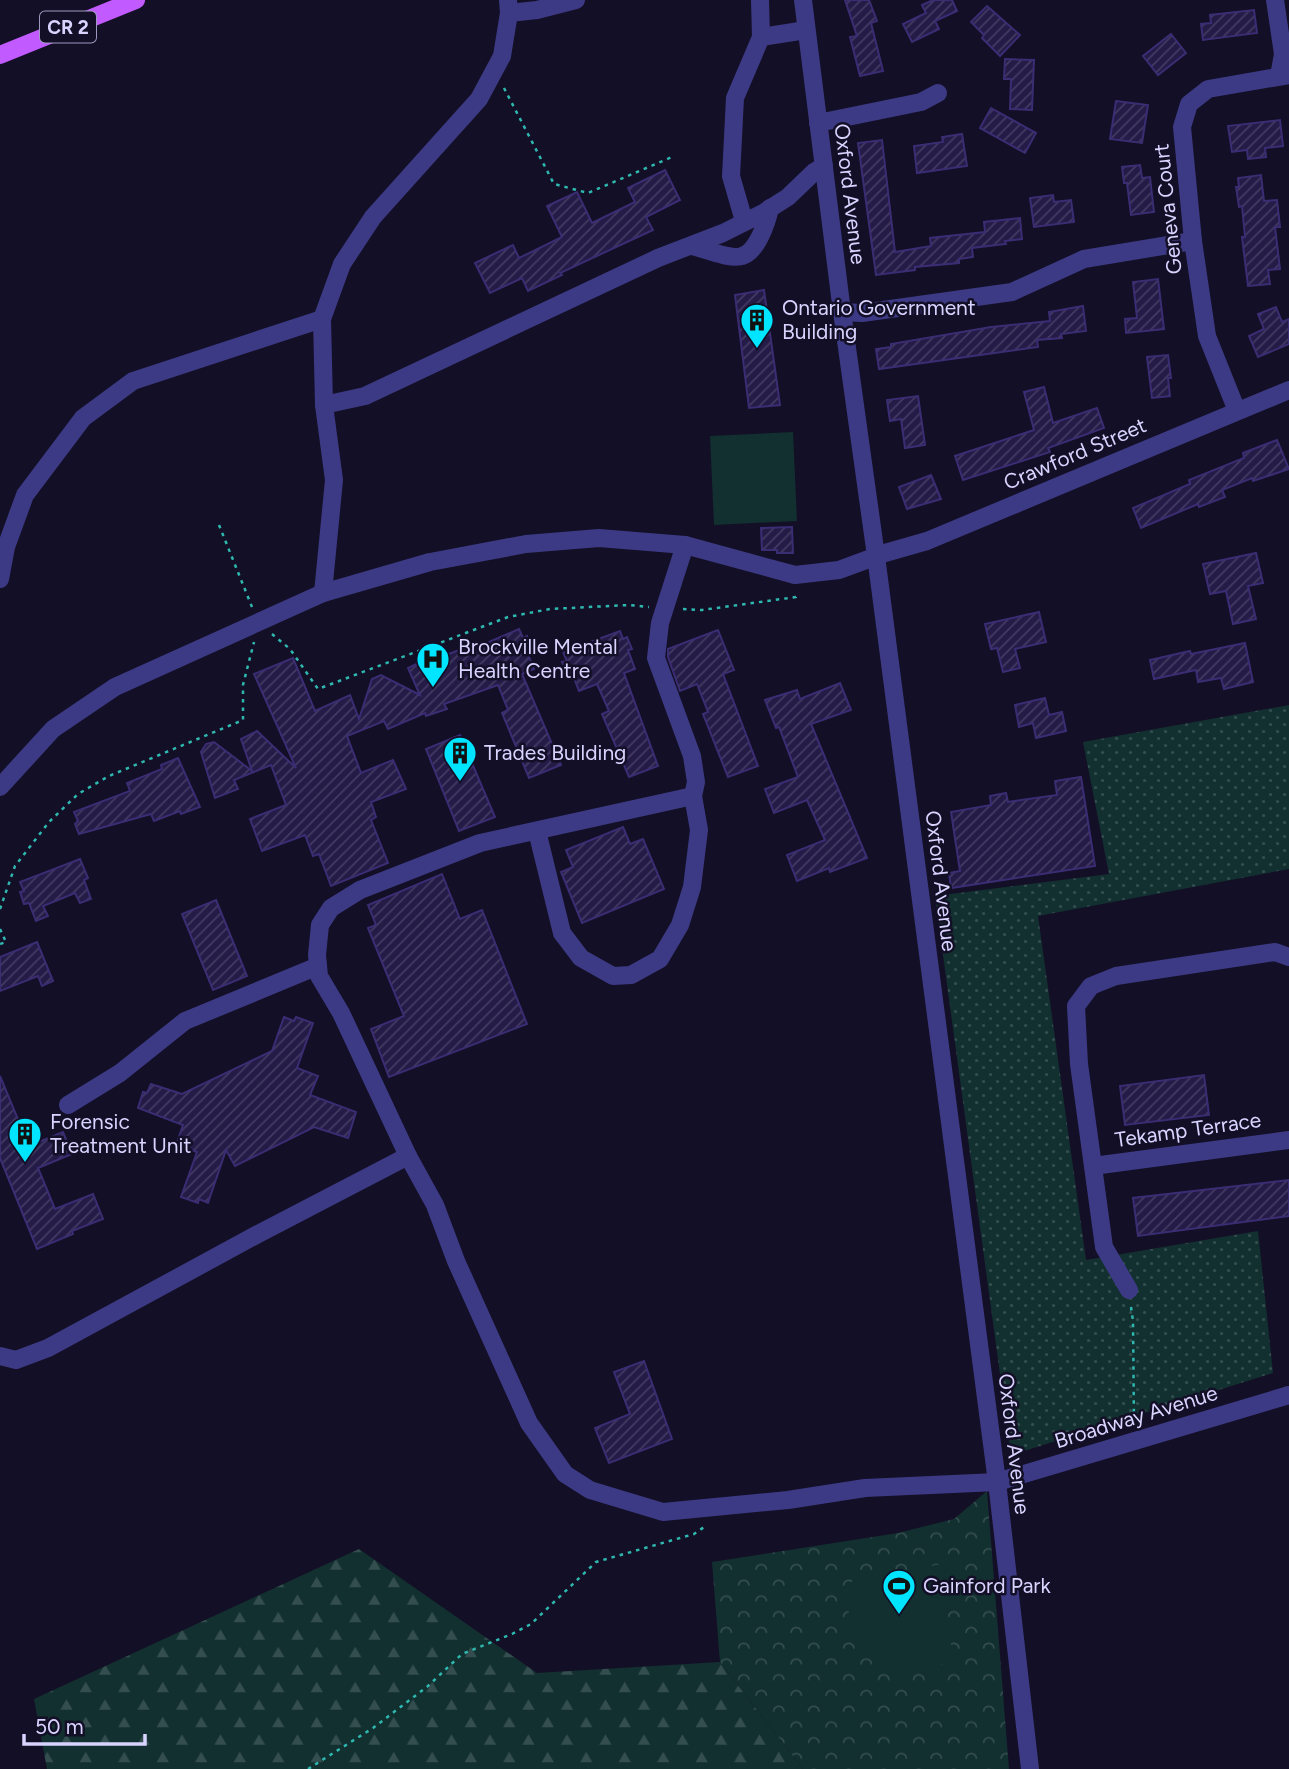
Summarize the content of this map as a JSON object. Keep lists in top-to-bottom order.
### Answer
{
  "streets": {
    "main road": ["CR 2"],
    "street": [
      "Oxford Avenue",
      "Geneva Court",
      "Crawford Street",
      "Tekamp Terrace",
      "Broadway Avenue"
    ]
  },
  "crossings": [
    ["Oxford Avenue", "Crawford Street"],
    ["Oxford Avenue", "Broadway Avenue"],
    ["Geneva Court", "Crawford Street"]
  ],
  "places": {
    "building": ["Ontario Government Building", "Trades Building", "Forensic Treatment Unit"],
    "hospital": ["Brockville Mental Health Centre"],
    "sports": ["Gainford Park"]
  },
  "scale_bar": "50 m"
}
